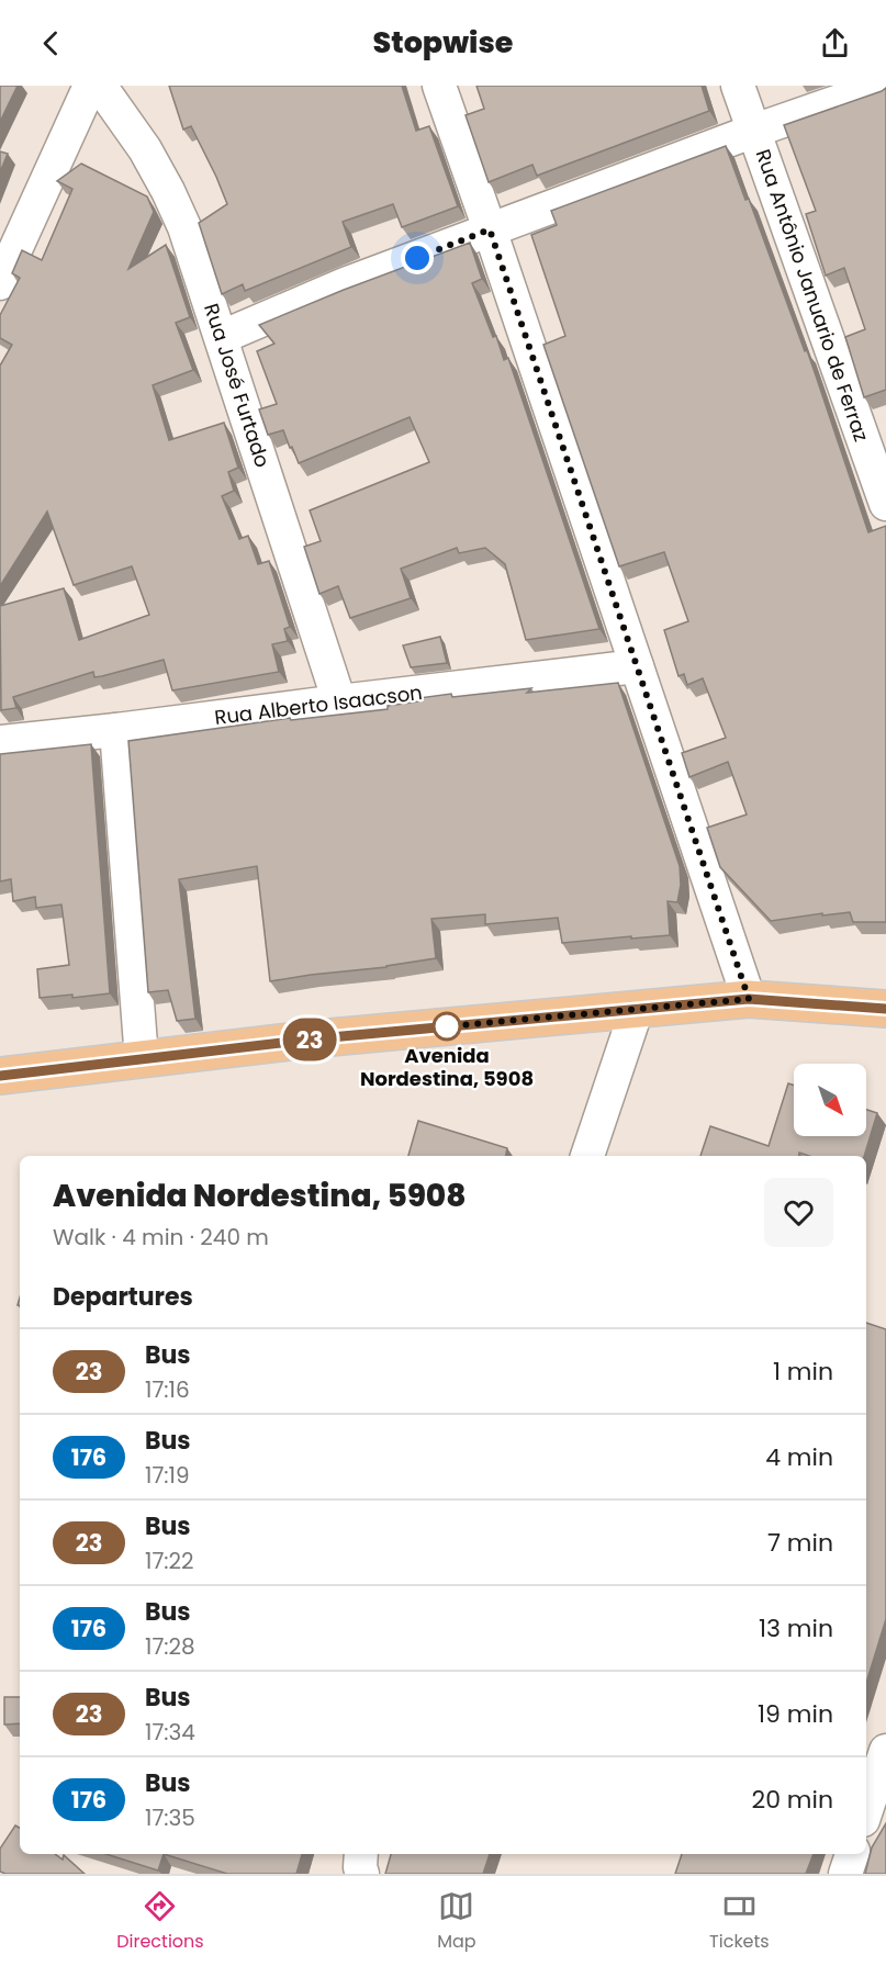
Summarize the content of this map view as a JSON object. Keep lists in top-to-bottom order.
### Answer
{
  "streets": {
    "street": ["Rua Antônio Januario de Ferraz", "Rua José Furtado", "Rua Alberto Isaacson"]
  },
  "crossings": [
    ["Rua José Furtado", "Rua Alberto Isaacson"]
  ],
  "places": ["Avenida Nordestina, 5908"],
  "lines": ["bus line 23"],
  "north": "bottom right",
  "page": {
    "header": "Stopwise",
    "on_map": "23",
    "heading": [
      ["Avenida Nordestina, 5908", "Walk · 4 min · 240 m"],
      "Departures"
    ],
    "list": [
      {
        "mark": "23",
        "name": "Bus",
        "note": "17:16",
        "value": "1 min"
      },
      {
        "mark": "176",
        "name": "Bus",
        "note": "17:19",
        "value": "4 min"
      },
      {
        "mark": "23",
        "name": "Bus",
        "note": "17:22",
        "value": "7 min"
      },
      {
        "mark": "176",
        "name": "Bus",
        "note": "17:28",
        "value": "13 min"
      },
      {
        "mark": "23",
        "name": "Bus",
        "note": "17:34",
        "value": "19 min"
      },
      {
        "mark": "176",
        "name": "Bus",
        "note": "17:35",
        "value": "20 min"
      }
    ],
    "tabs": ["Directions", "Map", "Tickets"]
  }
}
